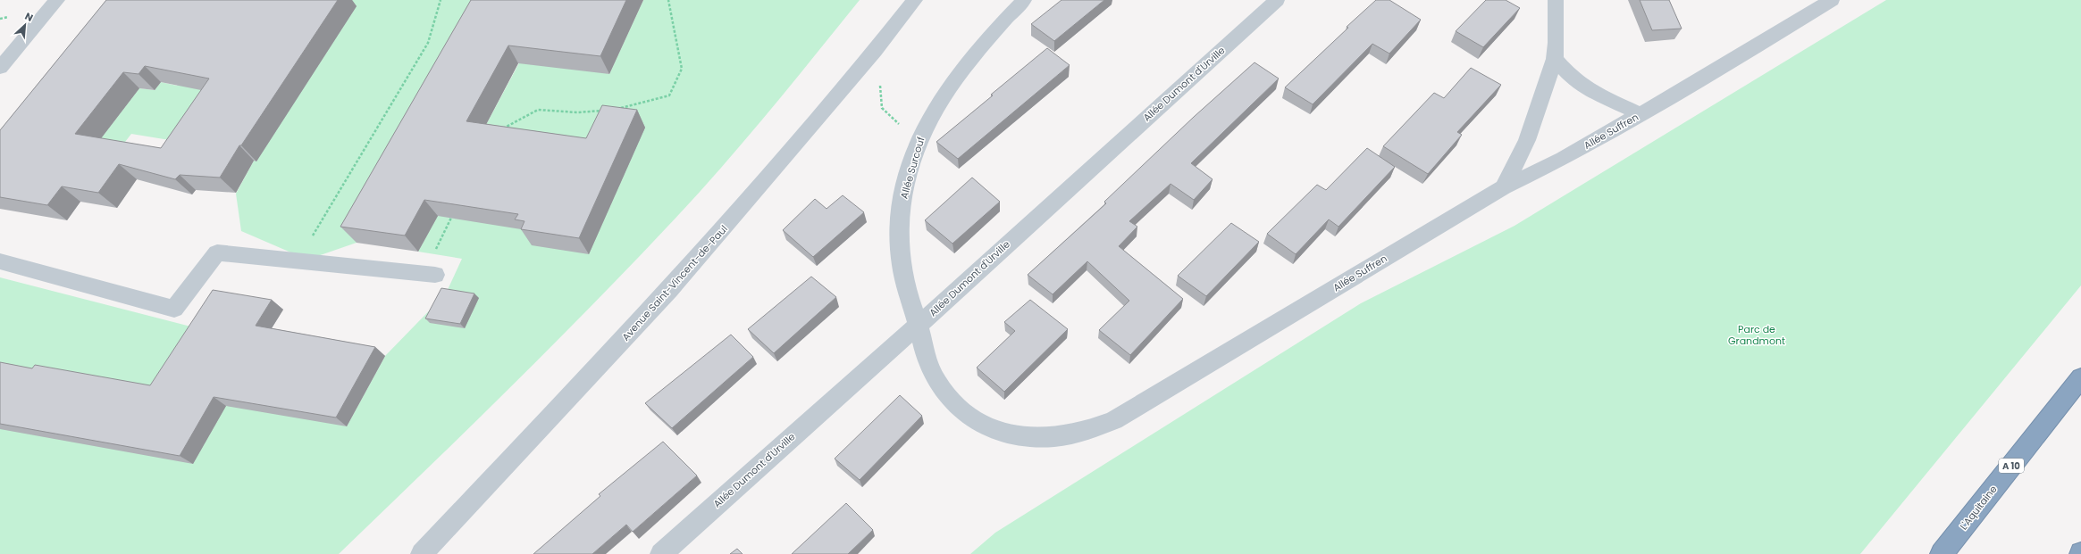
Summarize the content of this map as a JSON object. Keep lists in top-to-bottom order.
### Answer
{
  "streets": {
    "highway": ["A 10", "L'Aquitaine"],
    "street": [
      "Allée Dumont d'Urville",
      "Allée Suffren",
      "Allée Surcouf",
      "Avenue Saint-Vincent-de-Paul"
    ]
  },
  "crossings": [
    ["Allée Dumont d'Urville", "Allée Suffren"],
    ["Allée Dumont d'Urville", "Allée Surcouf"],
    ["Allée Suffren", "Allée Surcouf"]
  ],
  "parks": ["Parc de Grandmont"],
  "north": "top right"
}
